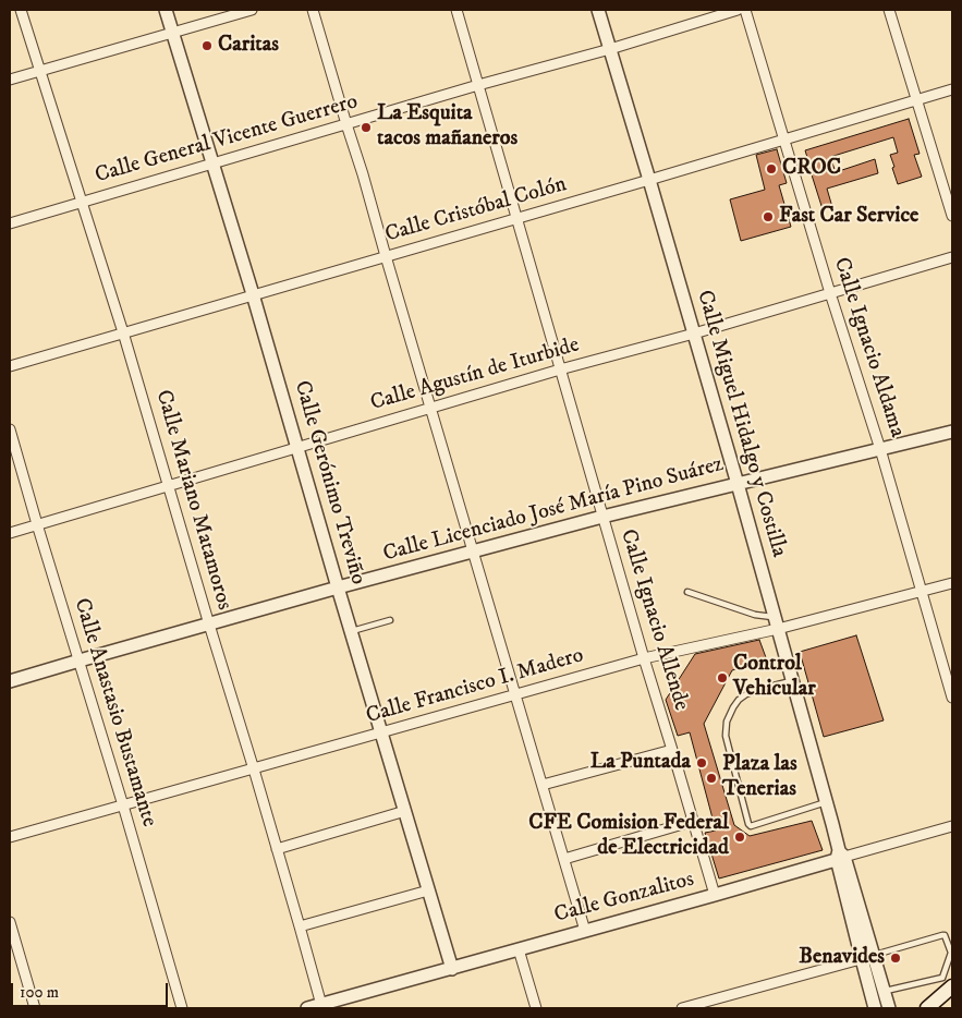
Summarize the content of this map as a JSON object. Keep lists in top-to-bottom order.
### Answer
{
  "streets": {
    "street": [
      "Calle General Vicente Guerrero",
      "Calle Cristóbal Colón",
      "Calle Ignacio Aldama",
      "Calle Agustín de Iturbide",
      "Calle Miguel Hidalgo y Costilla",
      "Calle Gerónimo Treviño",
      "Calle Mariano Matamoros",
      "Calle Licenciado José María Pino Suárez",
      "Calle Ignacio Allende",
      "Calle Francisco I. Madero",
      "Calle Anastasio Bustamante",
      "Calle Gonzalitos"
    ]
  },
  "crossings": [
    ["Calle General Vicente Guerrero", "Calle Miguel Hidalgo y Costilla"],
    ["Calle General Vicente Guerrero", "Calle Gerónimo Treviño"],
    ["Calle General Vicente Guerrero", "Calle Mariano Matamoros"],
    ["Calle General Vicente Guerrero", "Calle Ignacio Allende"],
    ["Calle Cristóbal Colón", "Calle Ignacio Aldama"],
    ["Calle Cristóbal Colón", "Calle Miguel Hidalgo y Costilla"],
    ["Calle Cristóbal Colón", "Calle Gerónimo Treviño"],
    ["Calle Cristóbal Colón", "Calle Mariano Matamoros"],
    ["Calle Cristóbal Colón", "Calle Ignacio Allende"],
    ["Calle Ignacio Aldama", "Calle Agustín de Iturbide"],
    ["Calle Ignacio Aldama", "Calle Licenciado José María Pino Suárez"],
    ["Calle Ignacio Aldama", "Calle Francisco I. Madero"],
    ["Calle Agustín de Iturbide", "Calle Miguel Hidalgo y Costilla"],
    ["Calle Agustín de Iturbide", "Calle Gerónimo Treviño"],
    ["Calle Agustín de Iturbide", "Calle Mariano Matamoros"],
    ["Calle Agustín de Iturbide", "Calle Ignacio Allende"],
    ["Calle Agustín de Iturbide", "Calle Anastasio Bustamante"],
    ["Calle Miguel Hidalgo y Costilla", "Calle Licenciado José María Pino Suárez"],
    ["Calle Miguel Hidalgo y Costilla", "Calle Francisco I. Madero"],
    ["Calle Miguel Hidalgo y Costilla", "Calle Gonzalitos"],
    ["Calle Gerónimo Treviño", "Calle Licenciado José María Pino Suárez"],
    ["Calle Gerónimo Treviño", "Calle Francisco I. Madero"],
    ["Calle Gerónimo Treviño", "Calle Gonzalitos"],
    ["Calle Mariano Matamoros", "Calle Licenciado José María Pino Suárez"],
    ["Calle Mariano Matamoros", "Calle Francisco I. Madero"],
    ["Calle Mariano Matamoros", "Calle Gonzalitos"],
    ["Calle Licenciado José María Pino Suárez", "Calle Ignacio Allende"],
    ["Calle Licenciado José María Pino Suárez", "Calle Anastasio Bustamante"],
    ["Calle Ignacio Allende", "Calle Francisco I. Madero"],
    ["Calle Ignacio Allende", "Calle Gonzalitos"],
    ["Calle Francisco I. Madero", "Calle Anastasio Bustamante"]
  ],
  "places": [
    "Caritas",
    "La Esquita tacos mañaneros",
    "CROC",
    "Fast Car Service",
    "Control Vehicular",
    "La Puntada",
    "Plaza las Tenerias",
    "CFE Comision Federal de Electricidad",
    "Benavides"
  ],
  "scale_bar": "100 m"
}
